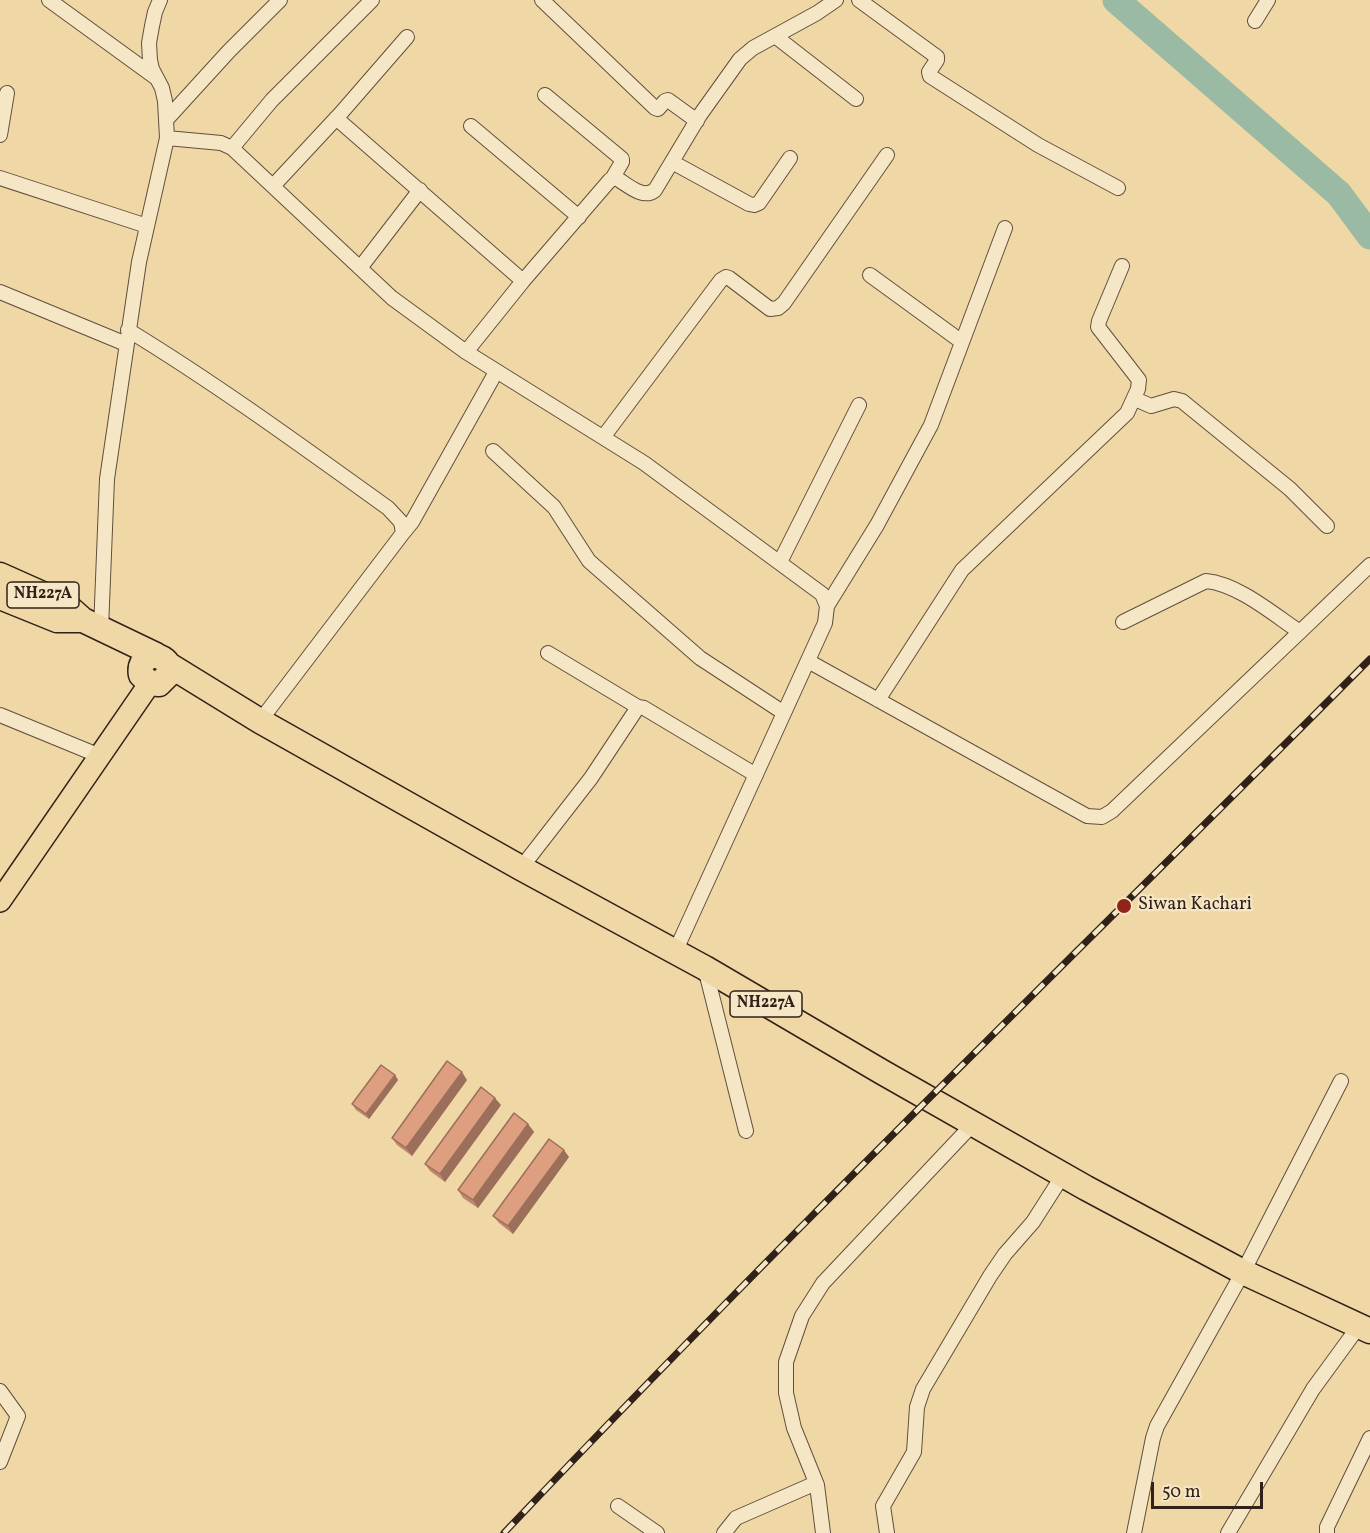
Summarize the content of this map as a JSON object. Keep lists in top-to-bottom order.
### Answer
{
  "streets": {
    "highway": ["NH227A"]
  },
  "places": ["Siwan Kachari"],
  "scale_bar": "50 m"
}
